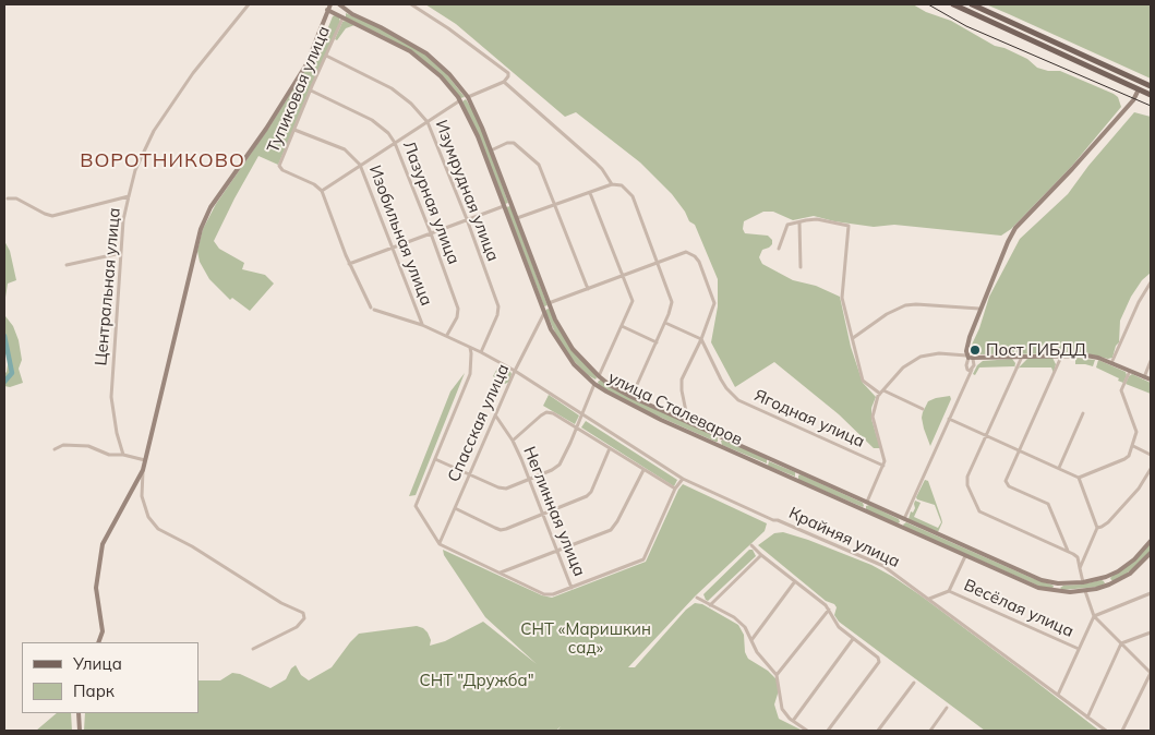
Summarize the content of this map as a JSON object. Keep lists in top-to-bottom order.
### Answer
{
  "streets": {
    "main road": ["улица Сталеваров"],
    "street": [
      "Тупиковая улица",
      "Изумрудная улица",
      "Лазурная улица",
      "Изобильная улица",
      "Центральная улица",
      "Ягодная улица",
      "Спасская улица",
      "Неглинная улица",
      "Крайняя улица",
      "Весёлая улица"
    ]
  },
  "crossings": [
    ["Тупиковая улица", "Изумрудная улица"],
    ["Тупиковая улица", "Лазурная улица"],
    ["Тупиковая улица", "Изобильная улица"],
    ["Тупиковая улица", "улица Сталеваров"],
    ["Изумрудная улица", "Крайняя улица"],
    ["Лазурная улица", "Крайняя улица"],
    ["Изобильная улица", "Крайняя улица"],
    ["улица Сталеваров", "Спасская улица"],
    ["улица Сталеваров", "Весёлая улица"],
    ["Спасская улица", "Неглинная улица"],
    ["Спасская улица", "Крайняя улица"],
    ["Крайняя улица", "Весёлая улица"]
  ],
  "districts": ["ВОРОТНИКОВО"],
  "parks": ["СНТ «Маришкин сад»", "СНТ \"Дружба\""],
  "places": ["Пост ГИБДД"],
  "legend": ["Улица", "Парк"]
}
